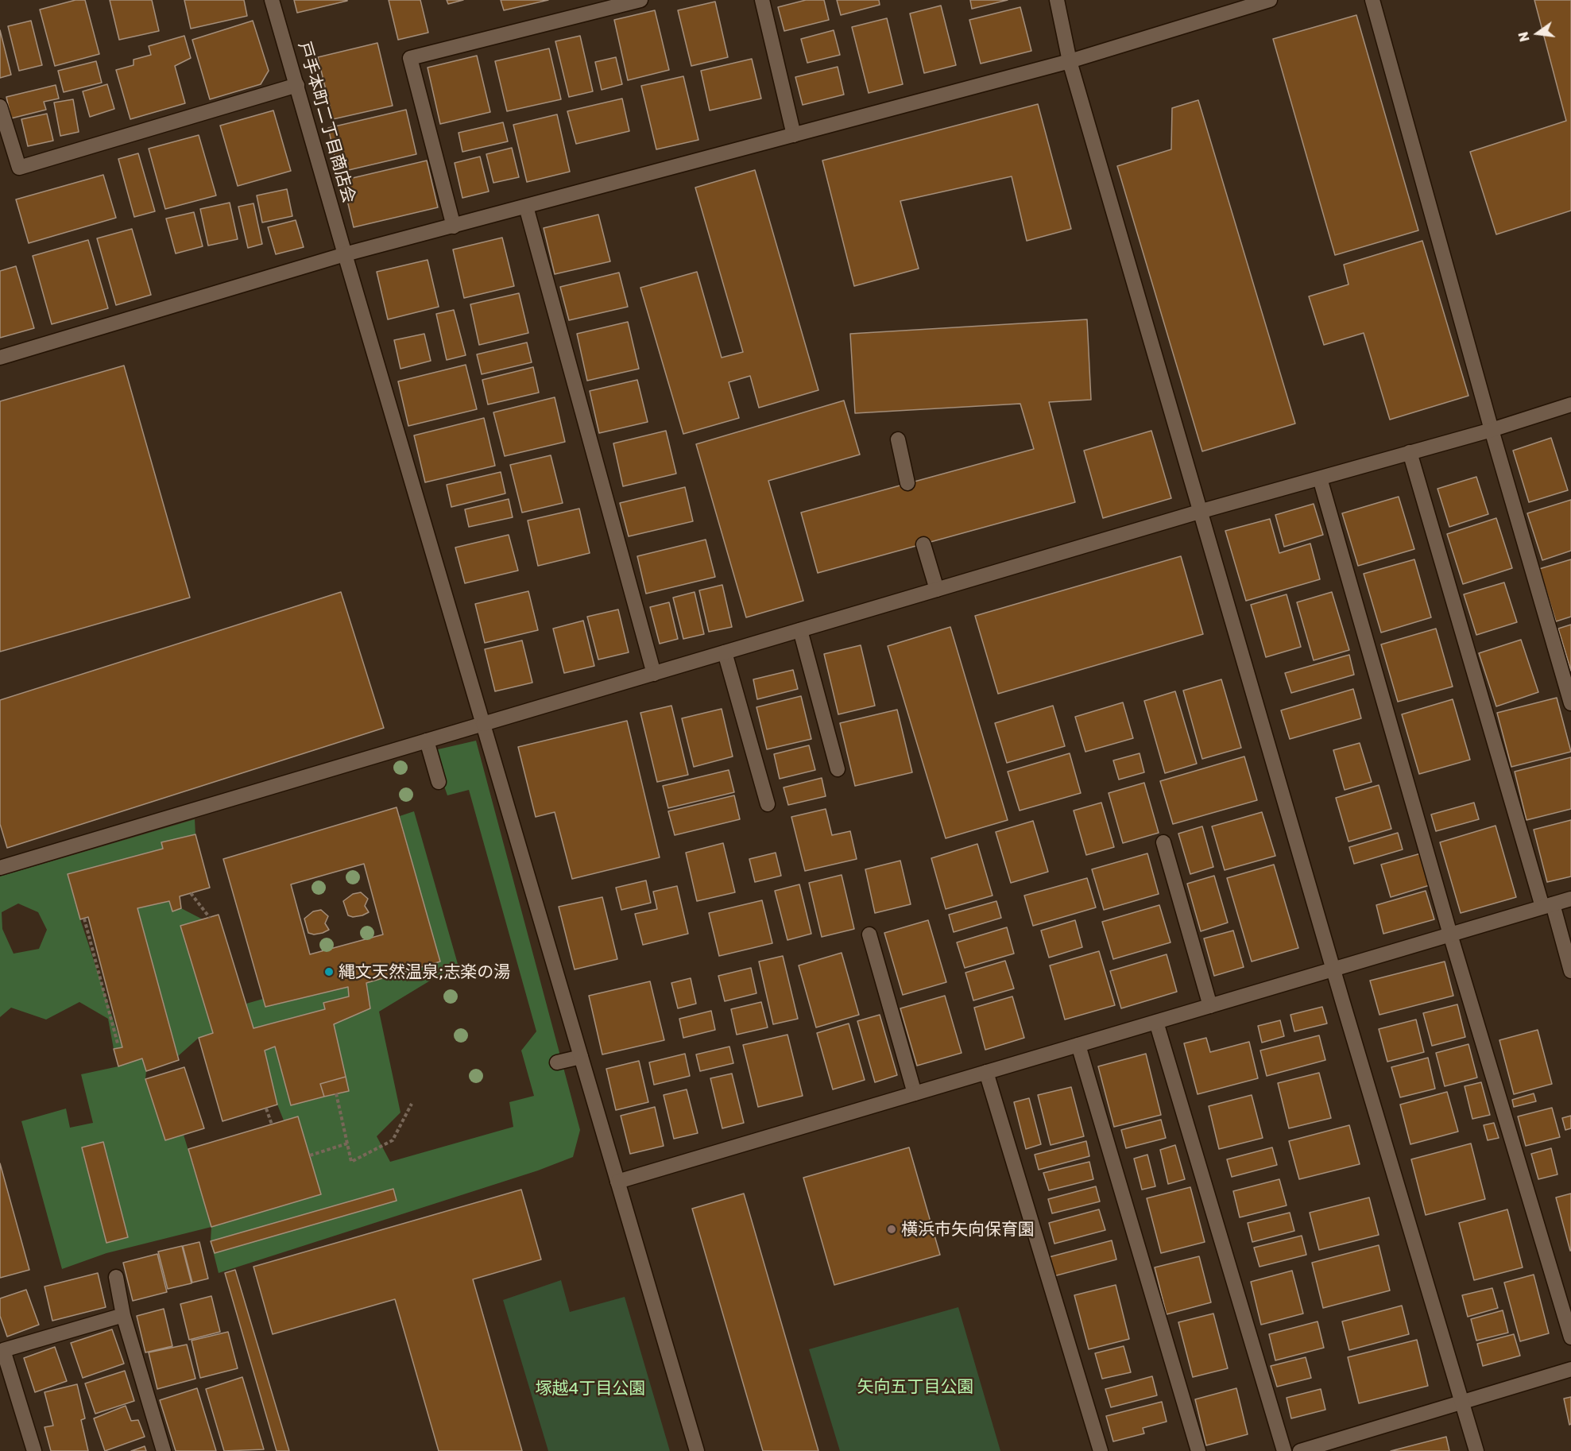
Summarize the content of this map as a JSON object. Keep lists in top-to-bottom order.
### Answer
{
  "streets": {
    "street": ["戸手本町二丁目商店会"]
  },
  "parks": ["矢向五丁目公園", "塚越4丁目公園"],
  "places": ["縄文天然温泉;志楽の湯", "横浜市矢向保育園"],
  "north": "left"
}
